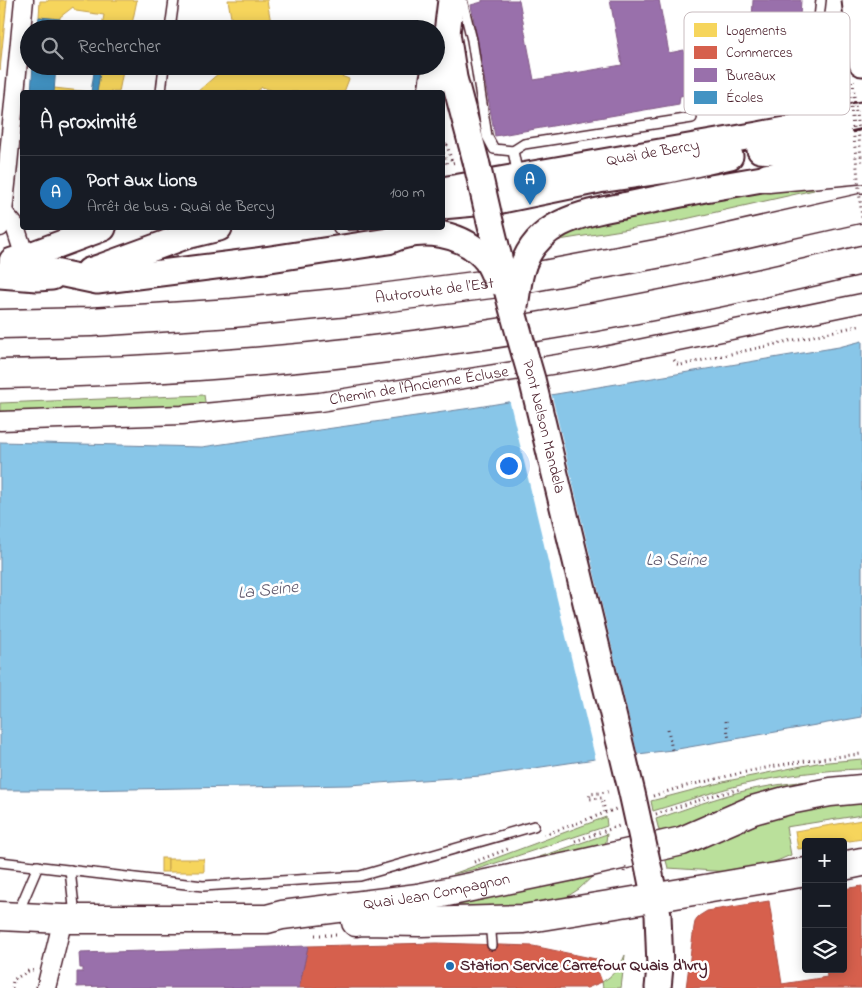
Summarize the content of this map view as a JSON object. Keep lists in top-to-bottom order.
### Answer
{
  "streets": {
    "main road": [
      "Quai de Bercy",
      "Autoroute de l’Est",
      "Pont Nelson Mandela",
      "Quai Jean Compagnon"
    ],
    "street": ["Chemin de l'Ancienne Écluse"]
  },
  "water": ["La Seine"],
  "places": ["Station Service Carrefour Quais d'Ivry"],
  "legend": [
    "Logements",
    "Commerces",
    "Bureaux",
    "Écoles"
  ],
  "page": {
    "search": "Rechercher",
    "heading": "À proximité",
    "list": [
      {
        "mark": "A",
        "name": "Port aux Lions",
        "note": "Arrêt de bus · Quai de Bercy",
        "value": "100 m"
      }
    ],
    "pins": "A",
    "map_buttons": ["+", "−"]
  }
}
